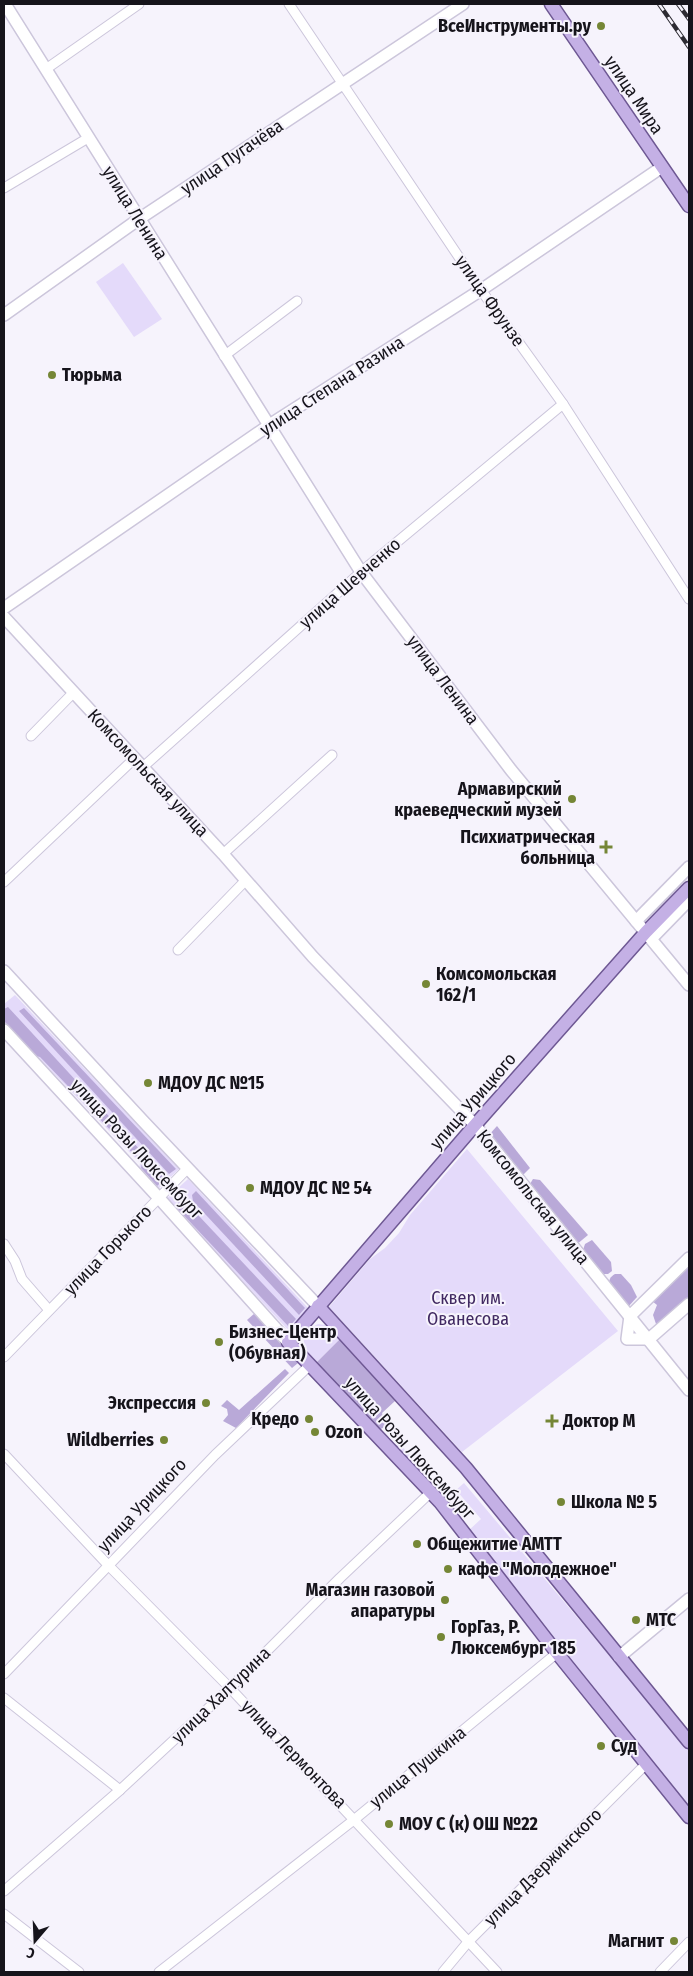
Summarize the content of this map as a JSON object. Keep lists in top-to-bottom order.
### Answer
{
  "streets": {
    "main road": [
      "улица Мира",
      "улица Пугачёва",
      "улица Ленина",
      "улица Степана Разина",
      "Комсомольская улица",
      "улица Урицкого",
      "улица Розы Люксембург"
    ],
    "street": [
      "улица Фрунзе",
      "улица Шевченко",
      "улица Горького",
      "улица Халтурина",
      "улица Лермонтова",
      "улица Пушкина",
      "улица Дзержинского"
    ]
  },
  "crossings": [
    ["улица Мира", "улица Степана Разина"],
    ["улица Пугачёва", "улица Ленина"],
    ["улица Пугачёва", "улица Фрунзе"],
    ["улица Ленина", "улица Степана Разина"],
    ["улица Ленина", "улица Шевченко"],
    ["улица Ленина", "улица Урицкого"],
    ["улица Фрунзе", "улица Степана Разина"],
    ["улица Фрунзе", "улица Шевченко"],
    ["улица Шевченко", "Комсомольская улица"],
    ["Комсомольская улица", "улица Урицкого"],
    ["улица Урицкого", "улица Розы Люксембург"],
    ["улица Урицкого", "улица Лермонтова"],
    ["улица Розы Люксембург", "улица Горького"],
    ["улица Розы Люксембург", "улица Халтурина"],
    ["улица Розы Люксембург", "улица Пушкина"],
    ["улица Розы Люксембург", "улица Дзержинского"],
    ["улица Халтурина", "улица Лермонтова"],
    ["улица Лермонтова", "улица Пушкина"],
    ["улица Лермонтова", "улица Дзержинского"]
  ],
  "parks": ["Сквер им. Ованесова"],
  "places": {
    "other": [
      "ВсеИнструменты.ру",
      "Тюрьма",
      "Армавирский краеведческий музей",
      "Комсомольская 162/1",
      "МДОУ ДС №15",
      "МДОУ ДС № 54",
      "Бизнес-Центр (Обувная)",
      "Экспрессия",
      "Кредо",
      "Ozon",
      "Wildberries",
      "Школа № 5",
      "Общежитие АМТТ",
      "кафе \"Молодежное\"",
      "Магазин газовой апаратуры",
      "МТС",
      "ГорГаз, Р. Люксембург 185",
      "Суд",
      "МОУ С (к) ОШ №22",
      "Магнит"
    ],
    "health": ["Психиатрическая больница", "Доктор М"]
  },
  "north": "bottom"
}
